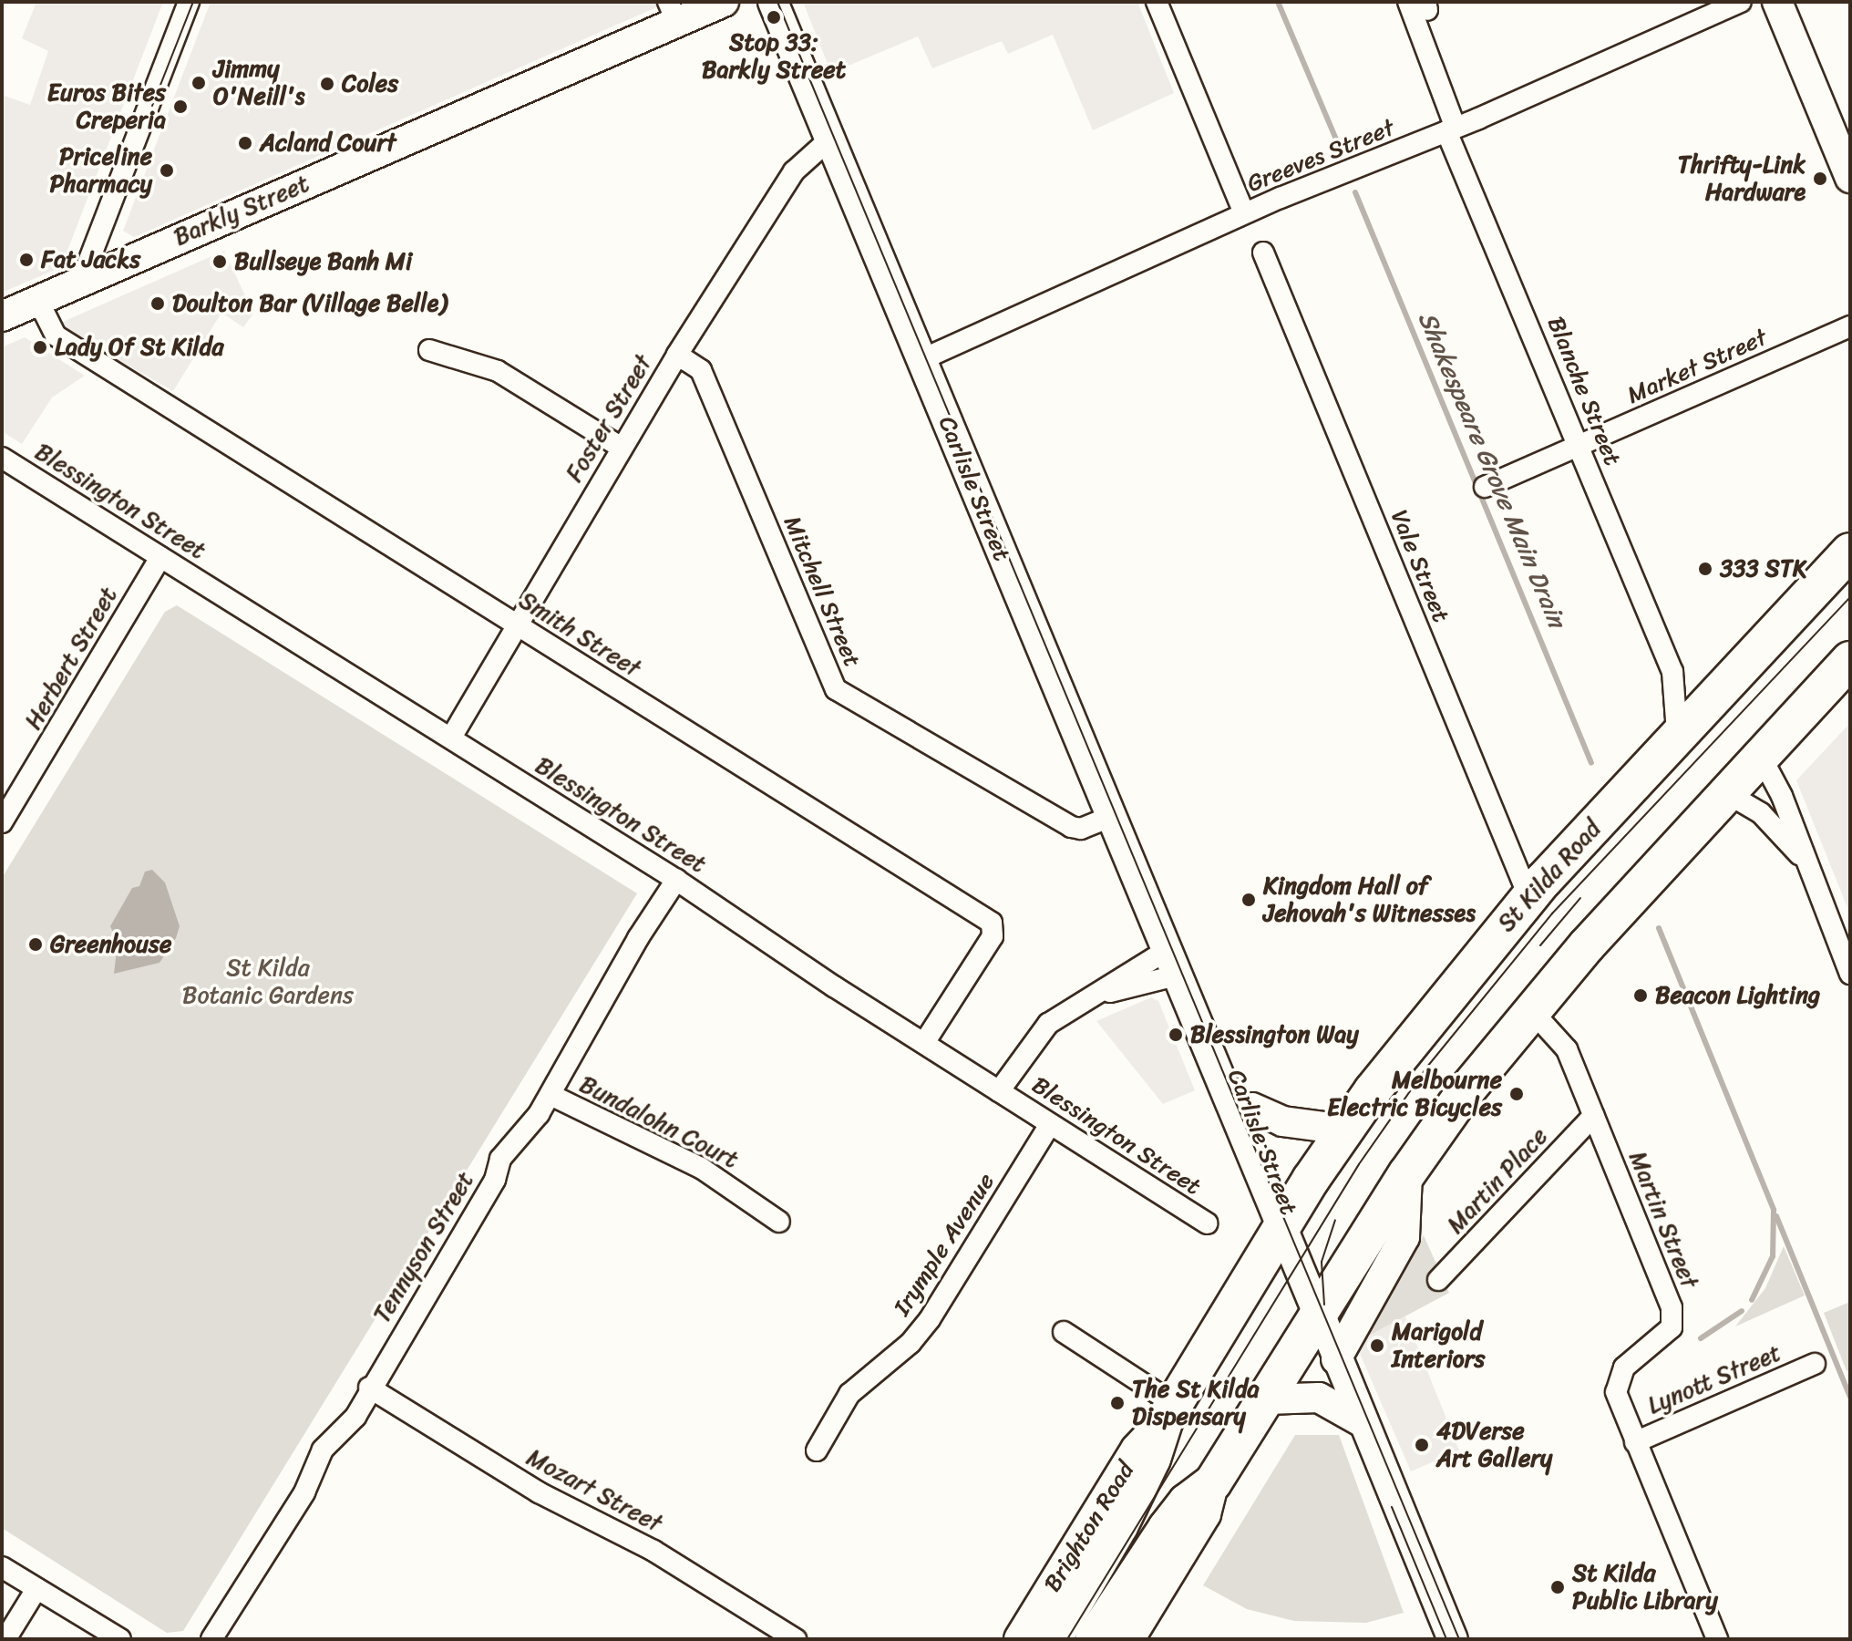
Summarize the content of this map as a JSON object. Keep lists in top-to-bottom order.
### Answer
{
  "streets": {
    "highway": ["St Kilda Road", "Brighton Road"],
    "main road": ["Barkly Street", "Carlisle Street"],
    "street": [
      "Greeves Street",
      "Market Street",
      "Blanche Street",
      "Foster Street",
      "Blessington Street",
      "Vale Street",
      "Mitchell Street",
      "Smith Street",
      "Herbert Street",
      "Bundalohn Court",
      "Martin Place",
      "Martin Street",
      "Irymple Avenue",
      "Tennyson Street",
      "Lynott Street",
      "Mozart Street"
    ]
  },
  "crossings": [
    ["Greeves Street", "Blanche Street"],
    ["Greeves Street", "Carlisle Street"],
    ["Barkly Street", "Smith Street"],
    ["Market Street", "Blanche Street"],
    ["Blanche Street", "St Kilda Road"],
    ["Foster Street", "Carlisle Street"],
    ["Foster Street", "Blessington Street"],
    ["Foster Street", "Mitchell Street"],
    ["Foster Street", "Smith Street"],
    ["Carlisle Street", "Mitchell Street"],
    ["Carlisle Street", "St Kilda Road"],
    ["Carlisle Street", "Brighton Road"],
    ["Blessington Street", "Smith Street"],
    ["Blessington Street", "Herbert Street"],
    ["Blessington Street", "Irymple Avenue"],
    ["Blessington Street", "Tennyson Street"],
    ["Vale Street", "St Kilda Road"],
    ["St Kilda Road", "Brighton Road"],
    ["Bundalohn Court", "Tennyson Street"],
    ["Martin Place", "Martin Street"],
    ["Martin Street", "Lynott Street"],
    ["Tennyson Street", "Mozart Street"]
  ],
  "water": ["Shakespeare Grove Main Drain"],
  "parks": ["St Kilda Botanic Gardens"],
  "places": [
    "Stop 33: Barkly Street",
    "Jimmy O'Neill's",
    "Coles",
    "Euros Bites Creperia",
    "Acland Court",
    "Priceline Pharmacy",
    "Thrifty-Link Hardware",
    "Fat Jacks",
    "Bullseye Banh Mi",
    "Doulton Bar (Village Belle)",
    "Lady Of St Kilda",
    "333 STK",
    "Kingdom Hall of Jehovah's Witnesses",
    "Greenhouse",
    "Beacon Lighting",
    "Blessington Way",
    "Melbourne Electric Bicycles",
    "Marigold Interiors",
    "The St Kilda Dispensary",
    "4DVerse Art Gallery",
    "St Kilda Public Library"
  ]
}
